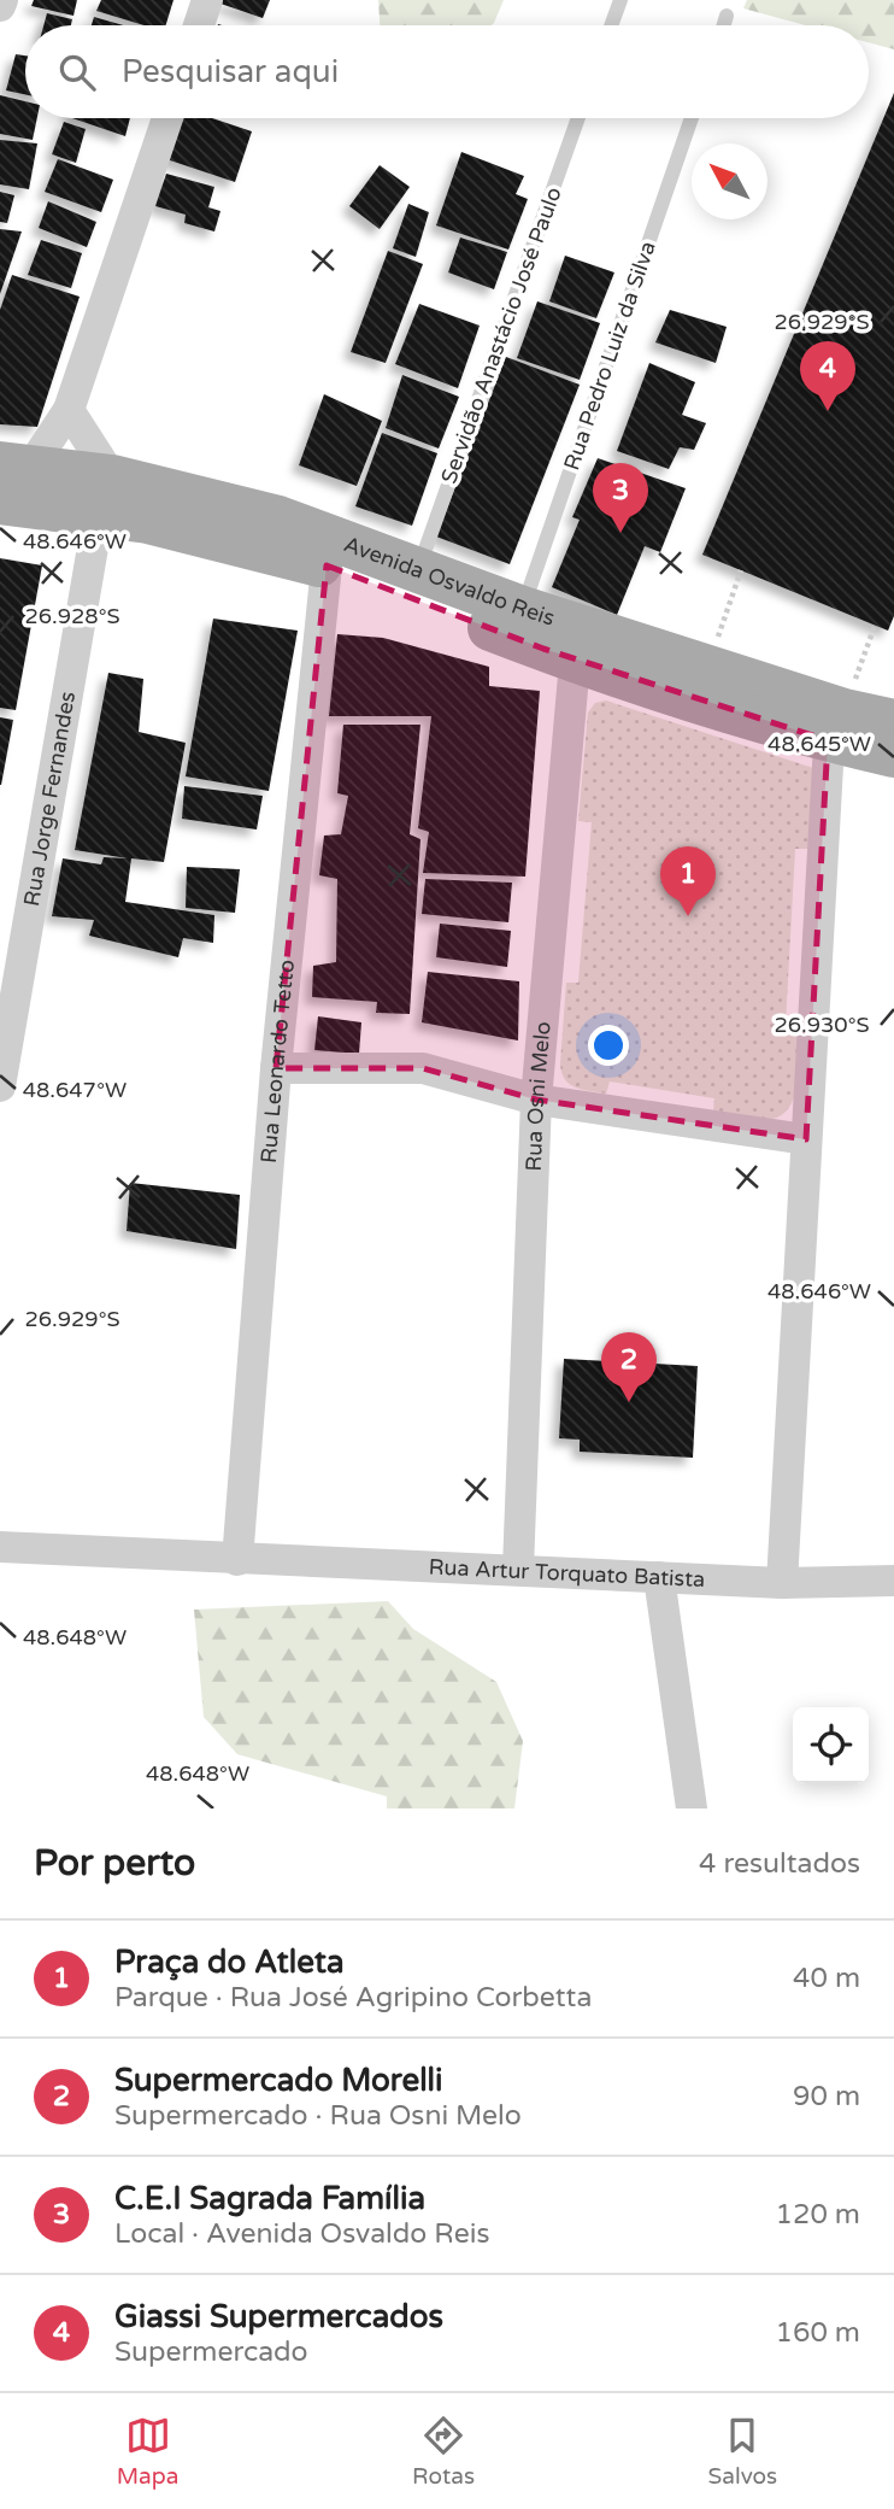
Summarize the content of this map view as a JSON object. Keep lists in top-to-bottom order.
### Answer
{
  "streets": {
    "main road": ["Avenida Osvaldo Reis"],
    "street": [
      "Rua Jorge Fernandes",
      "Rua Leonardo Tetto",
      "Rua Osni Melo",
      "Rua Artur Torquato Batista"
    ],
    "lane": ["Servidão Anastácio José Paulo", "Rua Pedro Luiz da Silva"]
  },
  "crossings": [
    ["Servidão Anastácio José Paulo", "Avenida Osvaldo Reis"],
    ["Rua Pedro Luiz da Silva", "Avenida Osvaldo Reis"],
    ["Avenida Osvaldo Reis", "Rua Jorge Fernandes"],
    ["Avenida Osvaldo Reis", "Rua Leonardo Tetto"],
    ["Avenida Osvaldo Reis", "Rua Osni Melo"],
    ["Rua Leonardo Tetto", "Rua Artur Torquato Batista"],
    ["Rua Osni Melo", "Rua Artur Torquato Batista"]
  ],
  "north": "top left",
  "page": {
    "search": "Pesquisar aqui",
    "pins": [
      "4",
      "3",
      "1",
      "2"
    ],
    "heading": ["Por perto", "4 resultados"],
    "list": [
      {
        "mark": "1",
        "name": "Praça do Atleta",
        "note": "Parque · Rua José Agripino Corbetta",
        "value": "40 m"
      },
      {
        "mark": "2",
        "name": "Supermercado Morelli",
        "note": "Supermercado · Rua Osni Melo",
        "value": "90 m"
      },
      {
        "mark": "3",
        "name": "C.E.I Sagrada Família",
        "note": "Local · Avenida Osvaldo Reis",
        "value": "120 m"
      },
      {
        "mark": "4",
        "name": "Giassi Supermercados",
        "note": "Supermercado",
        "value": "160 m"
      }
    ],
    "nav": ["Mapa", "Rotas", "Salvos"]
  },
  "coordinates": [
    "26.929°S",
    "48.646°W",
    "26.928°S",
    "48.645°W",
    "26.930°S",
    "48.647°W",
    "48.648°W"
  ]
}
